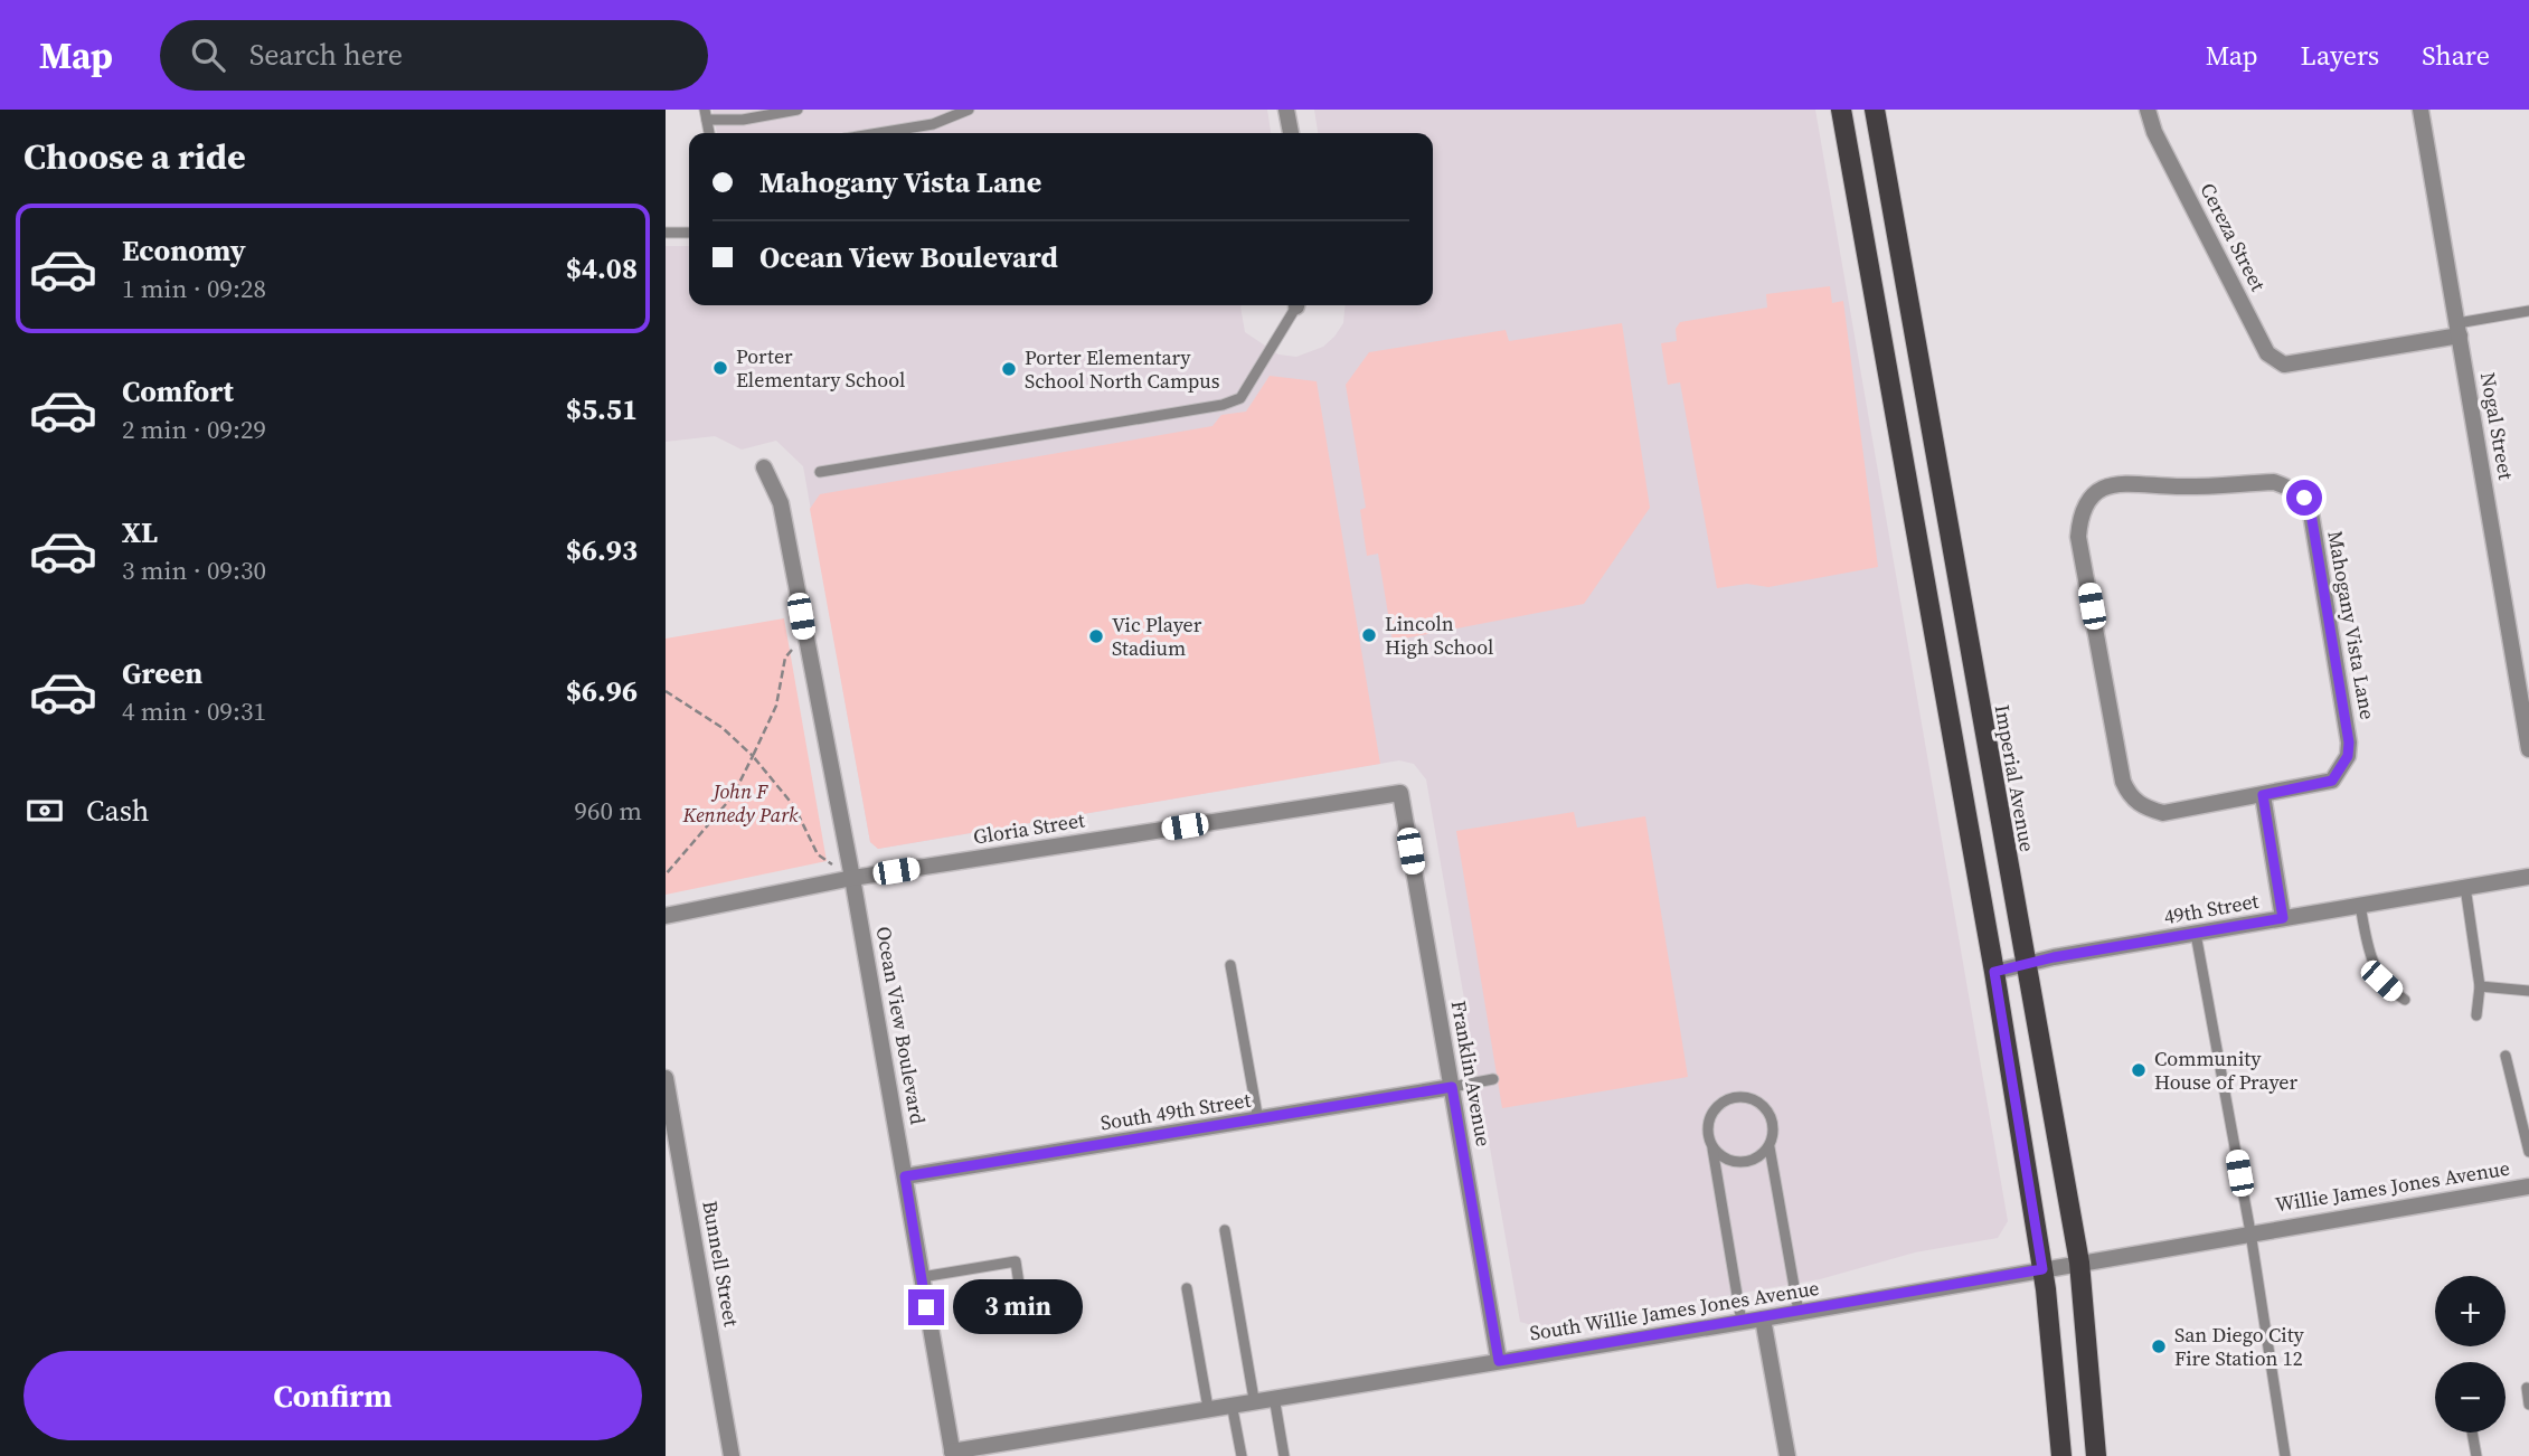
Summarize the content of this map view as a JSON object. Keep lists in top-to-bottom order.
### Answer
{
  "streets": {
    "main road": ["Imperial Avenue"],
    "street": [
      "Cereza Street",
      "Nogal Street",
      "Mahogany Vista Lane",
      "Gloria Street",
      "49th Street",
      "Ocean View Boulevard",
      "Franklin Avenue",
      "South 49th Street",
      "Willie James Jones Avenue",
      "Bunnell Street",
      "South Willie James Jones Avenue"
    ]
  },
  "crossings": [
    ["Cereza Street", "Nogal Street"],
    ["Imperial Avenue", "49th Street"],
    ["Imperial Avenue", "Willie James Jones Avenue"],
    ["Imperial Avenue", "South Willie James Jones Avenue"],
    ["Gloria Street", "Ocean View Boulevard"],
    ["Gloria Street", "Franklin Avenue"],
    ["Ocean View Boulevard", "South 49th Street"],
    ["Ocean View Boulevard", "South Willie James Jones Avenue"],
    ["Franklin Avenue", "South 49th Street"],
    ["Franklin Avenue", "South Willie James Jones Avenue"],
    ["Willie James Jones Avenue", "South Willie James Jones Avenue"]
  ],
  "parks": ["John F Kennedy Park"],
  "places": [
    "Porter Elementary School",
    "Porter Elementary School North Campus",
    "Lincoln High School",
    "Vic Player Stadium",
    "Community House of Prayer",
    "San Diego City Fire Station 12"
  ],
  "page": {
    "header": "Map",
    "search": "Search here",
    "nav": ["Map", "Layers", "Share"],
    "heading": "Choose a ride",
    "banner": ["Mahogany Vista Lane", "Ocean View Boulevard"],
    "list": [
      {
        "name": "Economy",
        "note": "1 min · 09:28",
        "value": "$4.08"
      },
      {
        "name": "Comfort",
        "note": "2 min · 09:29",
        "value": "$5.51"
      },
      {
        "name": "XL",
        "note": "3 min · 09:30",
        "value": "$6.93"
      },
      {
        "name": "Green",
        "note": "4 min · 09:31",
        "value": "$6.96"
      }
    ],
    "pay": ["Cash", "960 m"],
    "map_buttons": ["+", "−"],
    "bubble": "3 min",
    "buttons": "Confirm"
  }
}
